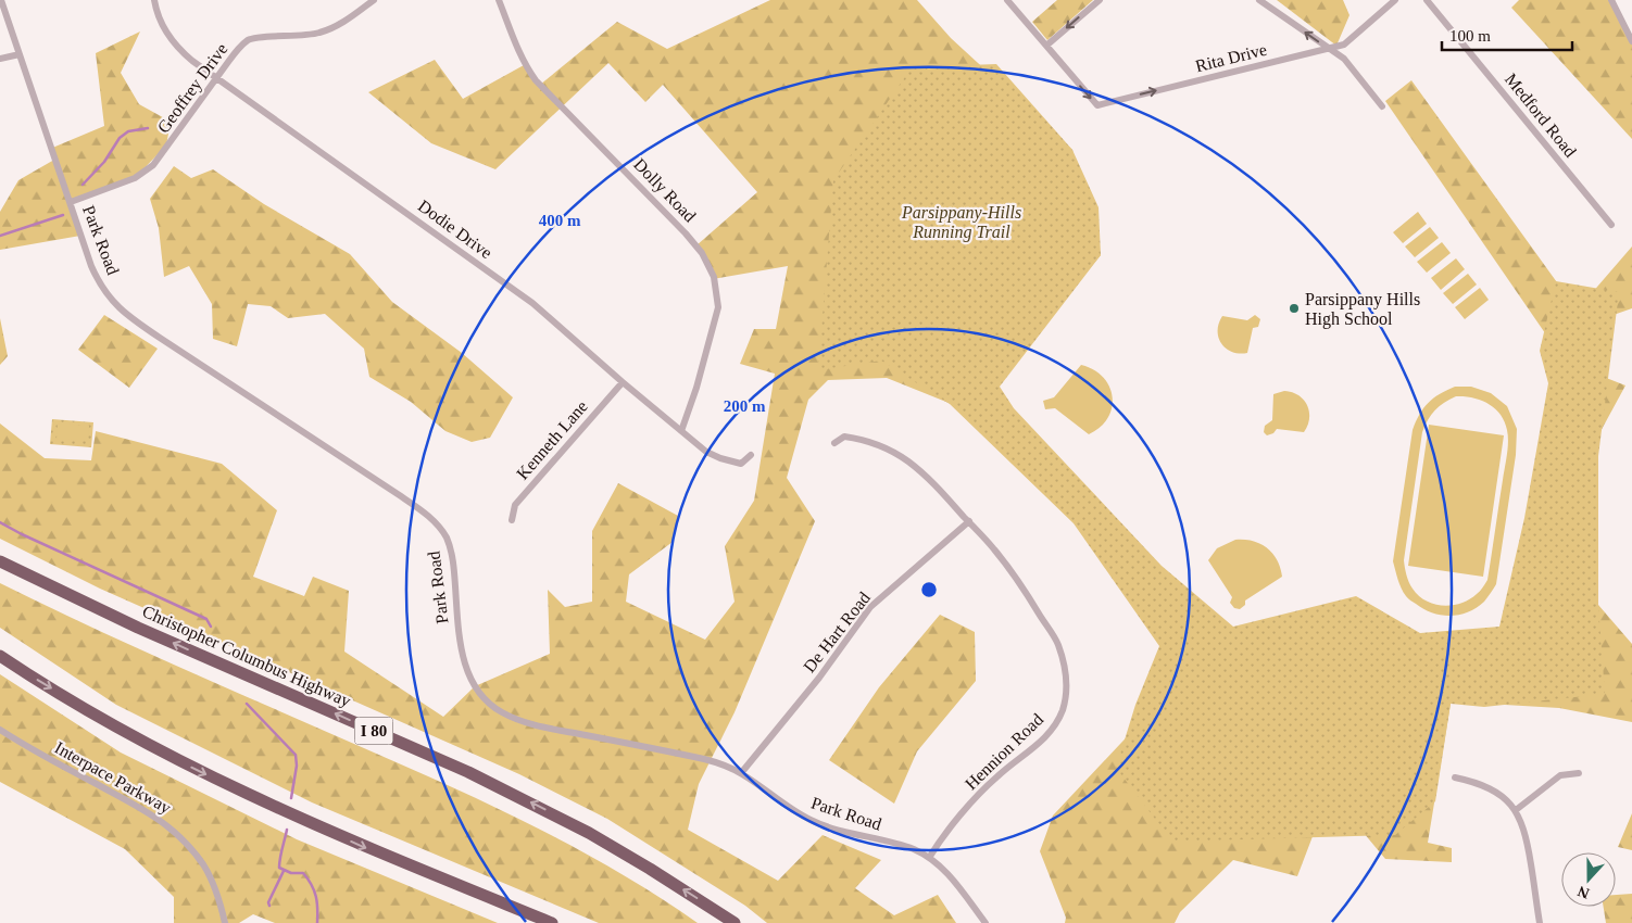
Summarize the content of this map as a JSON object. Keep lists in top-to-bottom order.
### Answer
{
  "streets": {
    "highway": ["Christopher Columbus Highway", "I 80"],
    "street": [
      "Rita Drive",
      "Geoffrey Drive",
      "Medford Road",
      "Dolly Road",
      "Dodie Drive",
      "Park Road",
      "Kenneth Lane",
      "De Hart Road",
      "Hennion Road",
      "Interpace Parkway"
    ]
  },
  "crossings": [
    ["Geoffrey Drive", "Dodie Drive"],
    ["Geoffrey Drive", "Park Road"],
    ["Dolly Road", "Dodie Drive"],
    ["Dodie Drive", "Kenneth Lane"],
    ["Park Road", "De Hart Road"],
    ["Park Road", "Hennion Road"],
    ["De Hart Road", "Hennion Road"]
  ],
  "one_way": ["Rita Drive"],
  "parks": ["Parsippany-Hills Running Trail"],
  "places": ["Parsippany Hills High School"],
  "scale_bar": "100 m",
  "north": "bottom",
  "rings": ["400 m", "200 m"]
}
